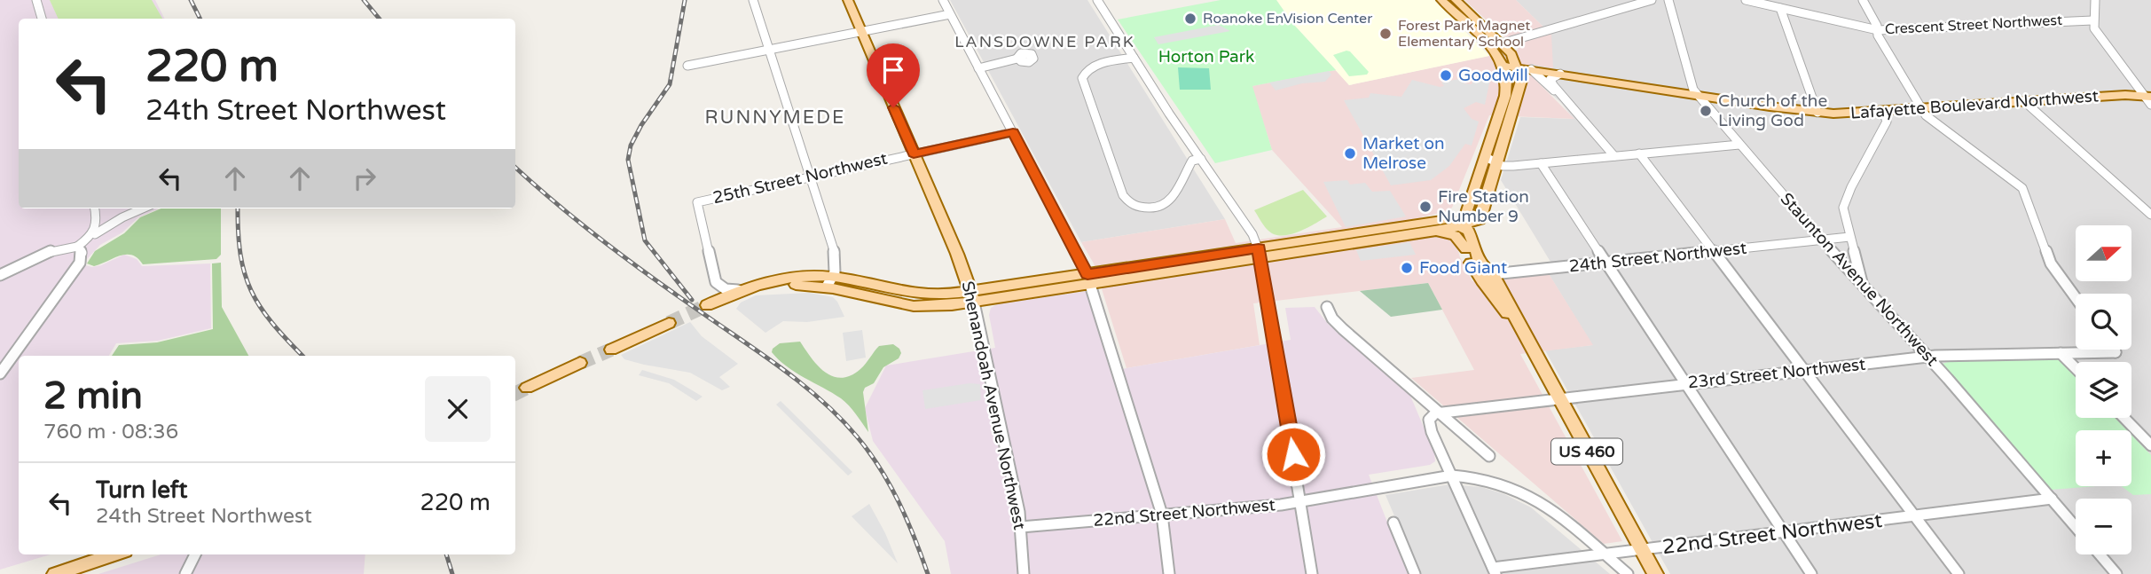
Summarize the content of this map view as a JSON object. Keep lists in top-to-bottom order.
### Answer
{
  "streets": {
    "main road": ["Lafayette Boulevard Northwest", "Shenandoah Avenue Northwest", "US 460"],
    "street": [
      "Crescent Street Northwest",
      "25th Street Northwest",
      "24th Street Northwest",
      "Staunton Avenue Northwest",
      "23rd Street Northwest",
      "22nd Street Northwest"
    ]
  },
  "crossings": [
    ["Lafayette Boulevard Northwest", "Staunton Avenue Northwest"],
    ["Lafayette Boulevard Northwest", "US 460"],
    ["25th Street Northwest", "Shenandoah Avenue Northwest"],
    ["24th Street Northwest", "Staunton Avenue Northwest"],
    ["24th Street Northwest", "US 460"],
    ["Staunton Avenue Northwest", "23rd Street Northwest"],
    ["Staunton Avenue Northwest", "22nd Street Northwest"],
    ["23rd Street Northwest", "US 460"],
    ["Shenandoah Avenue Northwest", "22nd Street Northwest"],
    ["US 460", "22nd Street Northwest"]
  ],
  "districts": ["LANSDOWNE PARK", "RUNNYMEDE"],
  "parks": ["Horton Park"],
  "places": [
    "Roanoke EnVision Center",
    "Forest Park Magnet Elementary School",
    "Goodwill",
    "Church of the Living God",
    "Market on Melrose",
    "Fire Station Number 9",
    "Food Giant"
  ],
  "north": "right",
  "page": {
    "turn": ["220 m", "24th Street Northwest"],
    "map_buttons": ["+", "−"],
    "heading": ["2 min", "760 m · 08:36"],
    "list": [
      {
        "name": "Turn left",
        "note": "24th Street Northwest",
        "value": "220 m"
      }
    ]
  }
}
